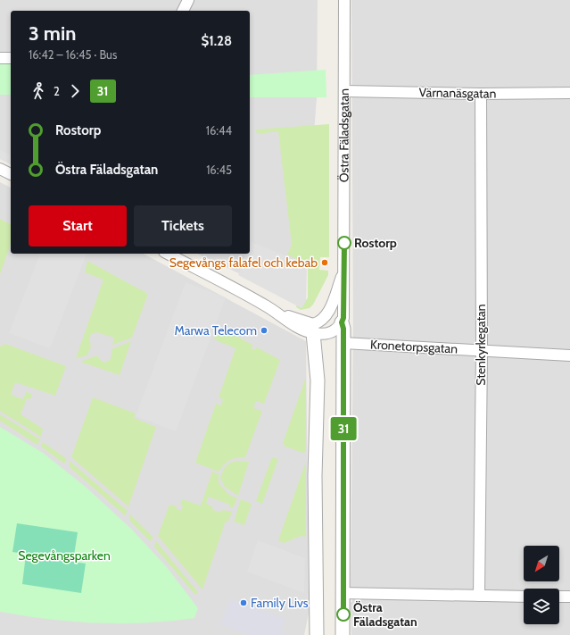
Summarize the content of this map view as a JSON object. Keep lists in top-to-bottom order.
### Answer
{
  "streets": {
    "street": [
      "Värnanäsgatan",
      "Östra Fäladsgatan",
      "Stenkyrkegatan",
      "Kronetorpsgatan"
    ]
  },
  "crossings": [
    ["Värnanäsgatan", "Östra Fäladsgatan"],
    ["Värnanäsgatan", "Stenkyrkegatan"],
    ["Östra Fäladsgatan", "Kronetorpsgatan"],
    ["Stenkyrkegatan", "Kronetorpsgatan"]
  ],
  "parks": ["Segevångsparken"],
  "places": [
    "Rostorp",
    "Segevångs falafel och kebab",
    "Marwa Telecom",
    "Family Livs",
    "Östra Fäladsgatan"
  ],
  "lines": ["bus line 31"],
  "north": "bottom left",
  "page": {
    "on_map": "31",
    "heading": ["3 min", "16:42 – 16:45 · Bus", "$1.28"],
    "legs": ["2", "31"],
    "list": [
      {
        "name": "Rostorp",
        "value": "16:44"
      },
      {
        "name": "Östra Fäladsgatan",
        "value": "16:45"
      }
    ],
    "buttons": ["Start", "Tickets"]
  }
}
